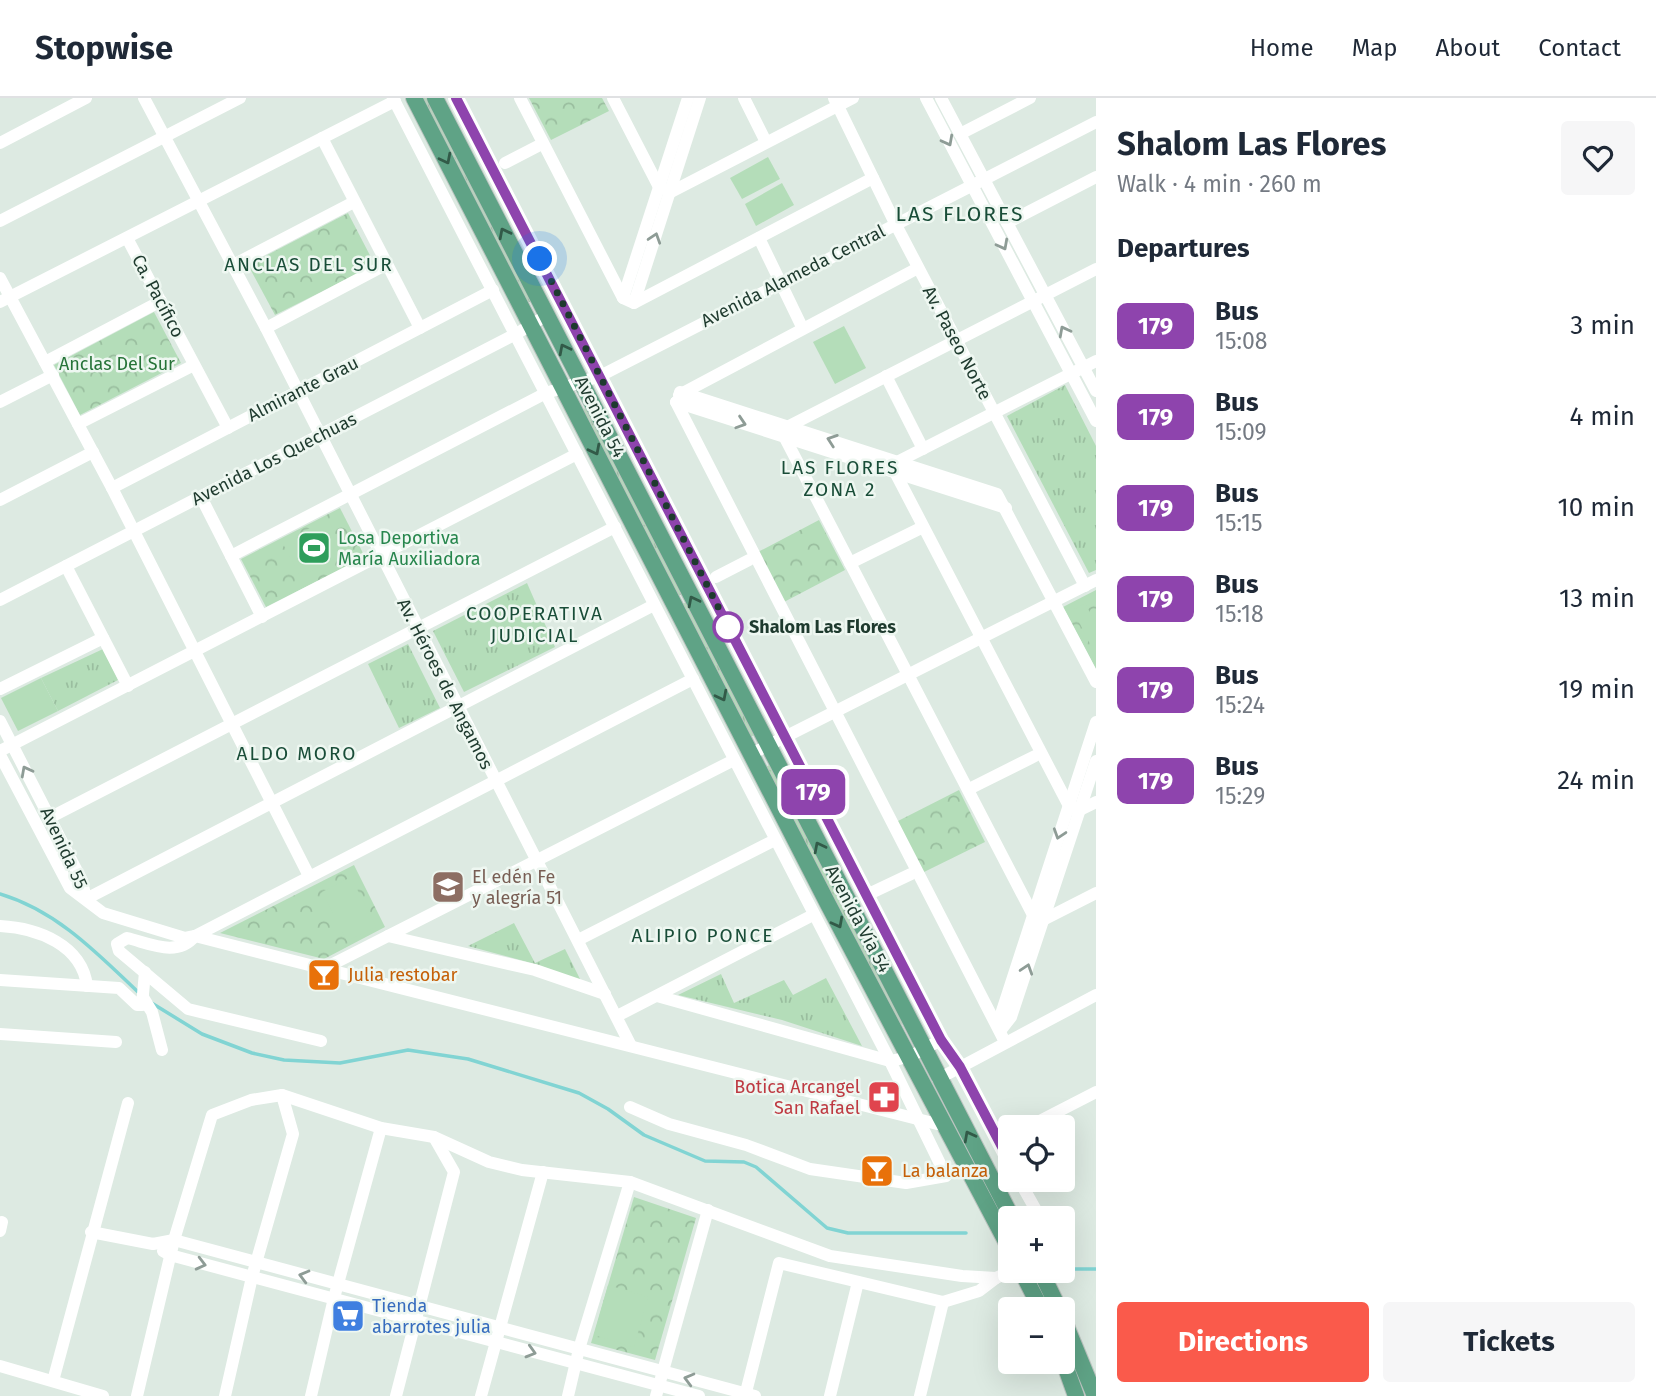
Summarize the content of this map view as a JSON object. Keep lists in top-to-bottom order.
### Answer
{
  "streets": {
    "main road": ["Avenida 54", "Avenida Vía 54"],
    "street": [
      "Avenida Alameda Central",
      "Ca. Pacífico",
      "Av. Paseo Norte",
      "Almirante Grau",
      "Avenida Los Quechuas",
      "Av. Héroes de Angamos",
      "Avenida 55"
    ]
  },
  "crossings": [
    ["Avenida Alameda Central", "Av. Paseo Norte"],
    ["Avenida Alameda Central", "Avenida 54"],
    ["Avenida Alameda Central", "Av. Héroes de Angamos"],
    ["Avenida Alameda Central", "Avenida Vía 54"],
    ["Ca. Pacífico", "Almirante Grau"],
    ["Almirante Grau", "Av. Héroes de Angamos"],
    ["Avenida 54", "Avenida Los Quechuas"],
    ["Avenida 54", "Avenida Vía 54"],
    ["Avenida Los Quechuas", "Av. Héroes de Angamos"],
    ["Avenida Los Quechuas", "Avenida Vía 54"]
  ],
  "districts": [
    "LAS FLORES",
    "ANCLAS DEL SUR",
    "LAS FLORES ZONA 2",
    "COOPERATIVA JUDICIAL",
    "ALDO MORO",
    "ALIPIO PONCE"
  ],
  "parks": ["Anclas Del Sur"],
  "places": {
    "sports": ["Losa Deportiva María Auxiliadora"],
    "other": ["Shalom Las Flores"],
    "school or university": ["El edén Fe y alegría 51"],
    "bar": ["Julia restobar", "La balanza"],
    "pharmacy": ["Botica Arcangel San Rafael"],
    "supermarket": ["Tienda abarrotes julia"]
  },
  "lines": ["bus line 179"],
  "page": {
    "header": "Stopwise",
    "nav": [
      "Home",
      "Map",
      "About",
      "Contact"
    ],
    "on_map": "179",
    "heading": [
      ["Shalom Las Flores", "Walk · 4 min · 260 m"],
      "Departures"
    ],
    "list": [
      {
        "mark": "179",
        "name": "Bus",
        "note": "15:08",
        "value": "3 min"
      },
      {
        "mark": "179",
        "name": "Bus",
        "note": "15:09",
        "value": "4 min"
      },
      {
        "mark": "179",
        "name": "Bus",
        "note": "15:15",
        "value": "10 min"
      },
      {
        "mark": "179",
        "name": "Bus",
        "note": "15:18",
        "value": "13 min"
      },
      {
        "mark": "179",
        "name": "Bus",
        "note": "15:24",
        "value": "19 min"
      },
      {
        "mark": "179",
        "name": "Bus",
        "note": "15:29",
        "value": "24 min"
      }
    ],
    "map_buttons": ["+", "−"],
    "buttons": ["Directions", "Tickets"]
  }
}
